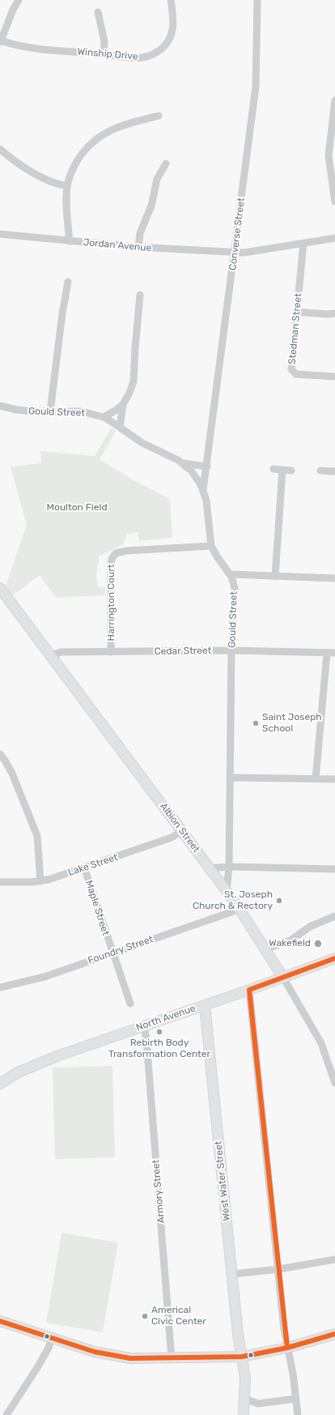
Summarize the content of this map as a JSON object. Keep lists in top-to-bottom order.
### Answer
{
  "streets": {
    "main road": ["Albion Street", "North Avenue", "West Water Street"],
    "street": [
      "Winship Drive",
      "Converse Street",
      "Jordan Avenue",
      "Stedman Street",
      "Gould Street",
      "Harrington Court",
      "Cedar Street",
      "Lake Street",
      "Maple Street",
      "Foundry Street",
      "Armory Street"
    ]
  },
  "crossings": [
    ["Converse Street", "Jordan Avenue"],
    ["Converse Street", "Gould Street"],
    ["Jordan Avenue", "Stedman Street"],
    ["Gould Street", "Harrington Court"],
    ["Gould Street", "Cedar Street"],
    ["Gould Street", "Albion Street"],
    ["Harrington Court", "Cedar Street"],
    ["Cedar Street", "Albion Street"],
    ["Albion Street", "Lake Street"],
    ["Albion Street", "Foundry Street"],
    ["Albion Street", "North Avenue"],
    ["Lake Street", "Maple Street"],
    ["Maple Street", "Foundry Street"],
    ["North Avenue", "West Water Street"],
    ["North Avenue", "Armory Street"]
  ],
  "parks": ["Moulton Field"],
  "places": [
    "Saint Joseph School",
    "St. Joseph Church & Rectory",
    "Wakefield",
    "Rebirth Body Transformation Center",
    "Americal Civic Center"
  ]
}
